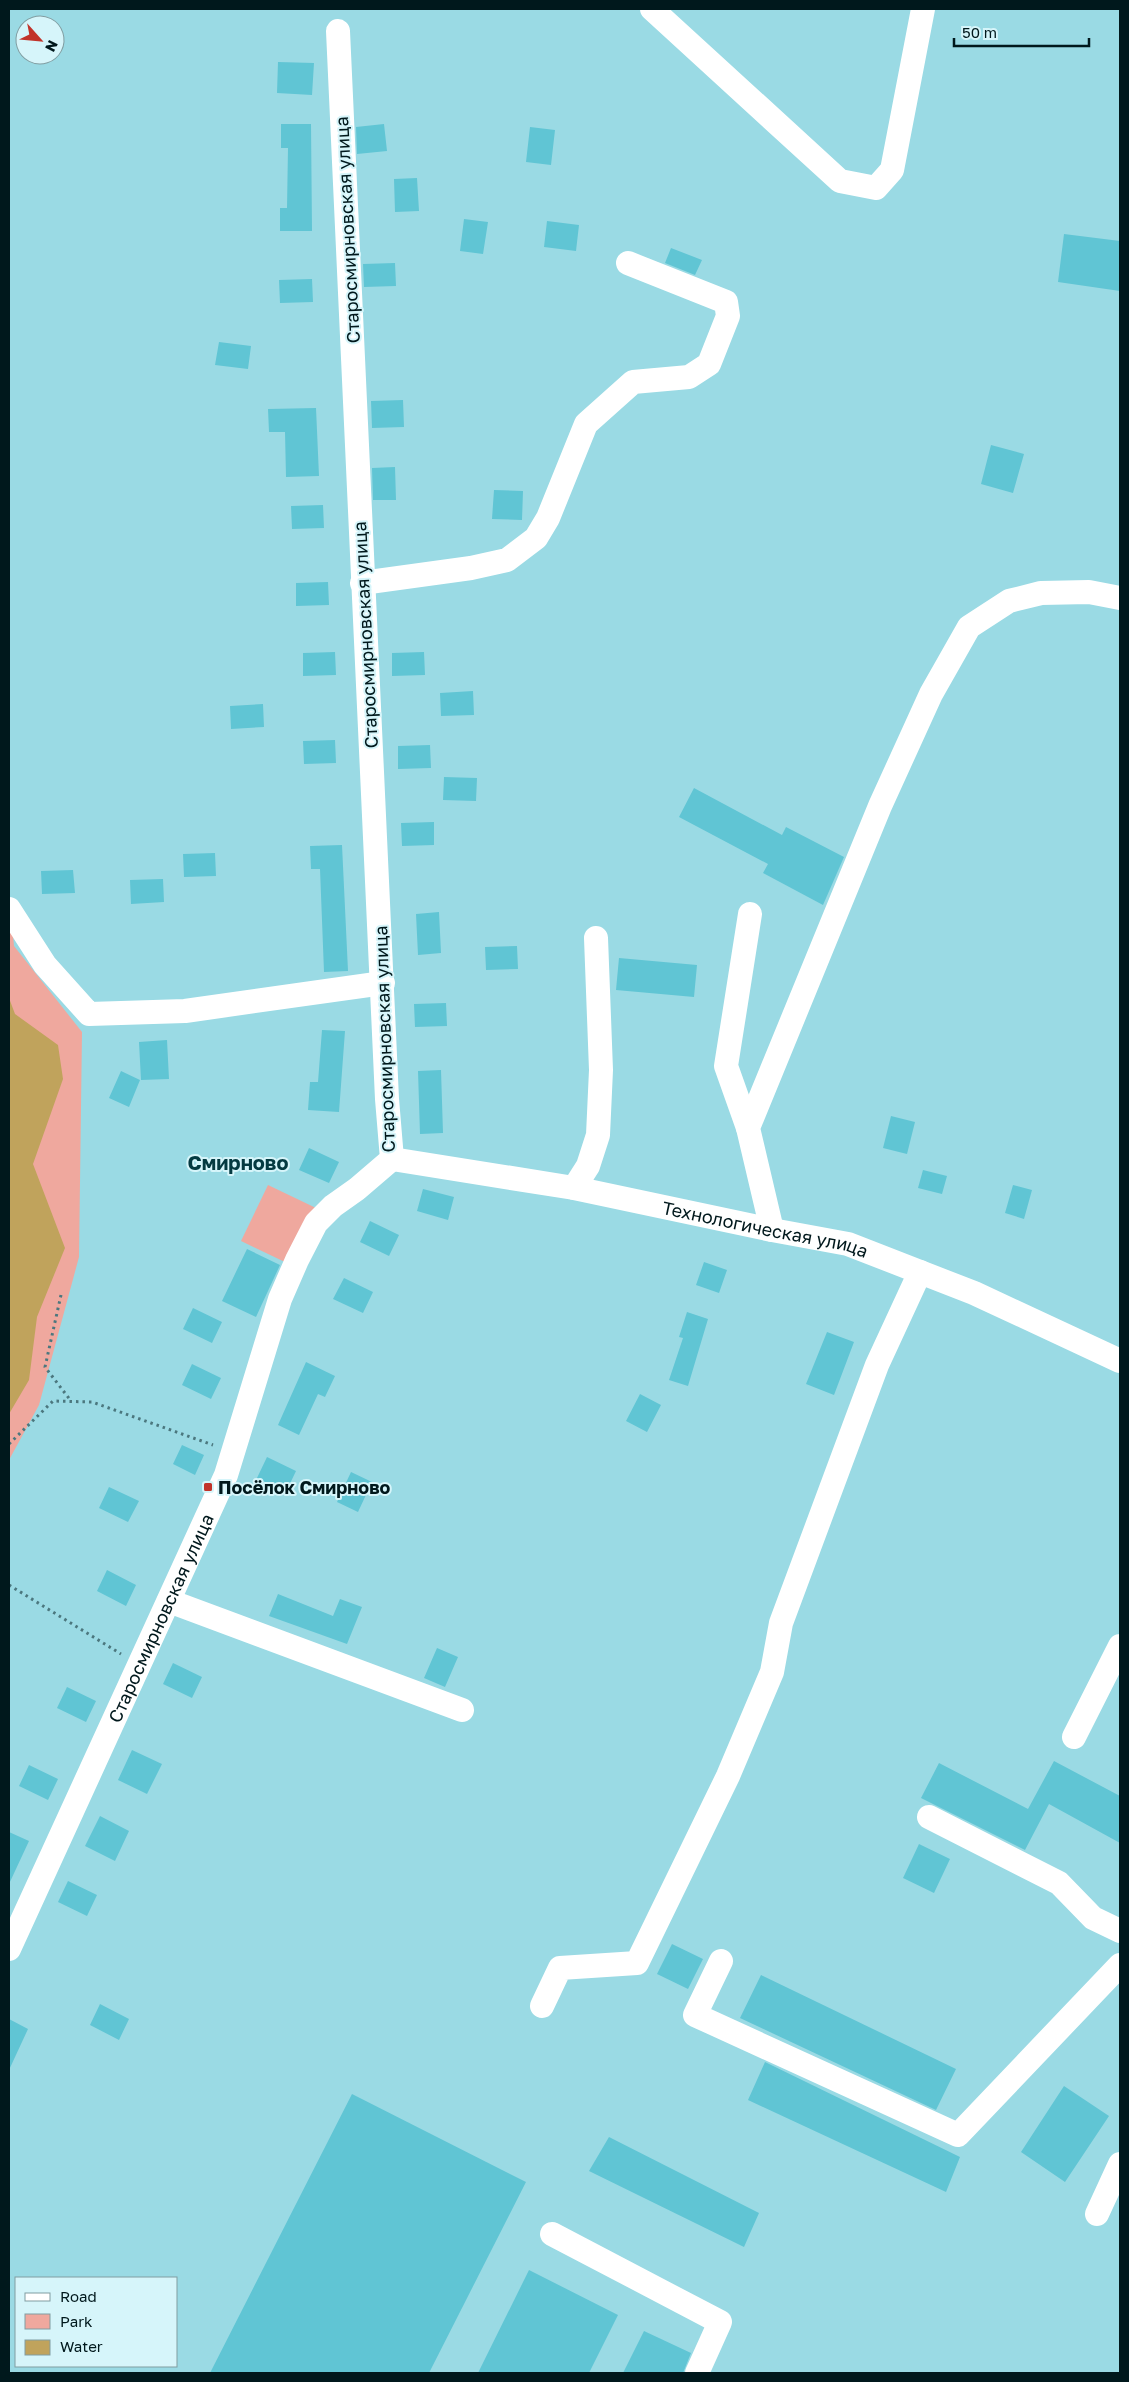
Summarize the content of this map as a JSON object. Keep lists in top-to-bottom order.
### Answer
{
  "streets": {
    "street": ["Старосмирновская улица", "Технологическая улица"]
  },
  "crossings": [
    ["Старосмирновская улица", "Технологическая улица"]
  ],
  "districts": ["Смирново"],
  "places": {
    "transit": ["Посёлок Смирново"]
  },
  "legend": ["Road", "Park", "Water"],
  "scale_bar": "50 m",
  "north": "bottom right"
}
